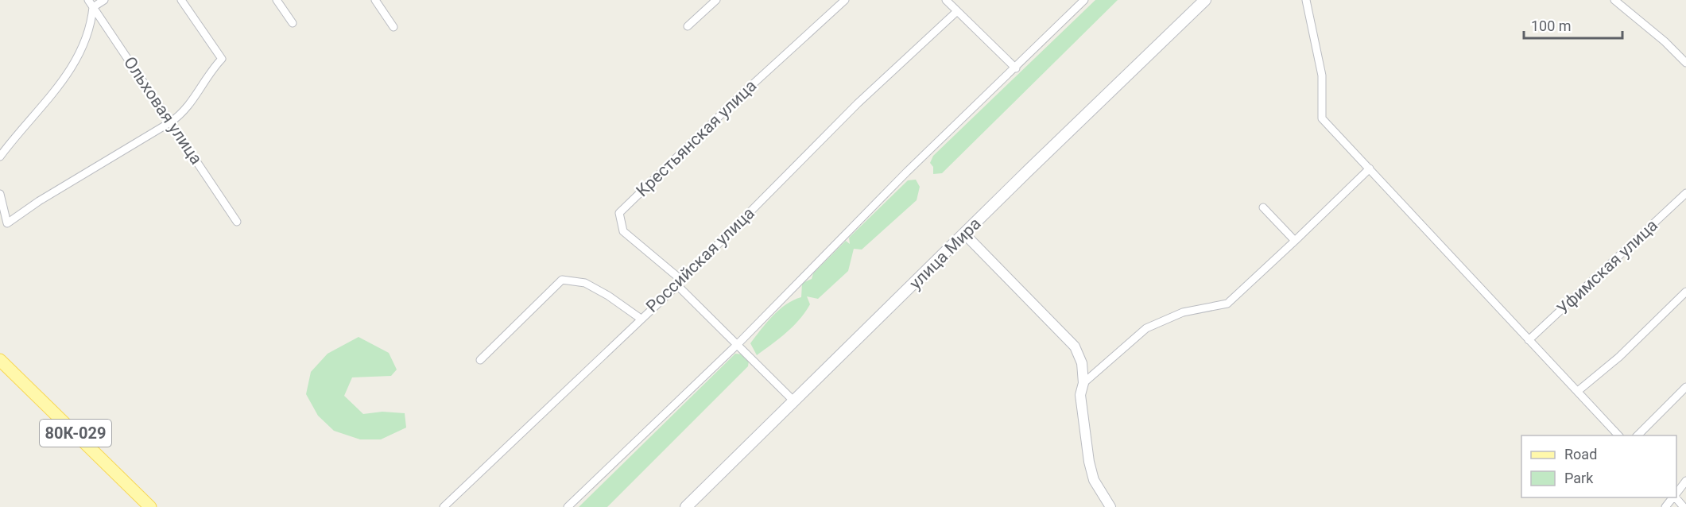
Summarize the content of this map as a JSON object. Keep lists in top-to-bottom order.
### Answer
{
  "streets": {
    "main road": ["улица Мира", "80К-029"],
    "street": [
      "Ольховая улица",
      "Крестьянская улица",
      "Российская улица",
      "Уфимская улица"
    ]
  },
  "crossings": [
    ["Крестьянская улица", "Российская улица"]
  ],
  "legend": ["Road", "Park"],
  "scale_bar": "100 m"
}
